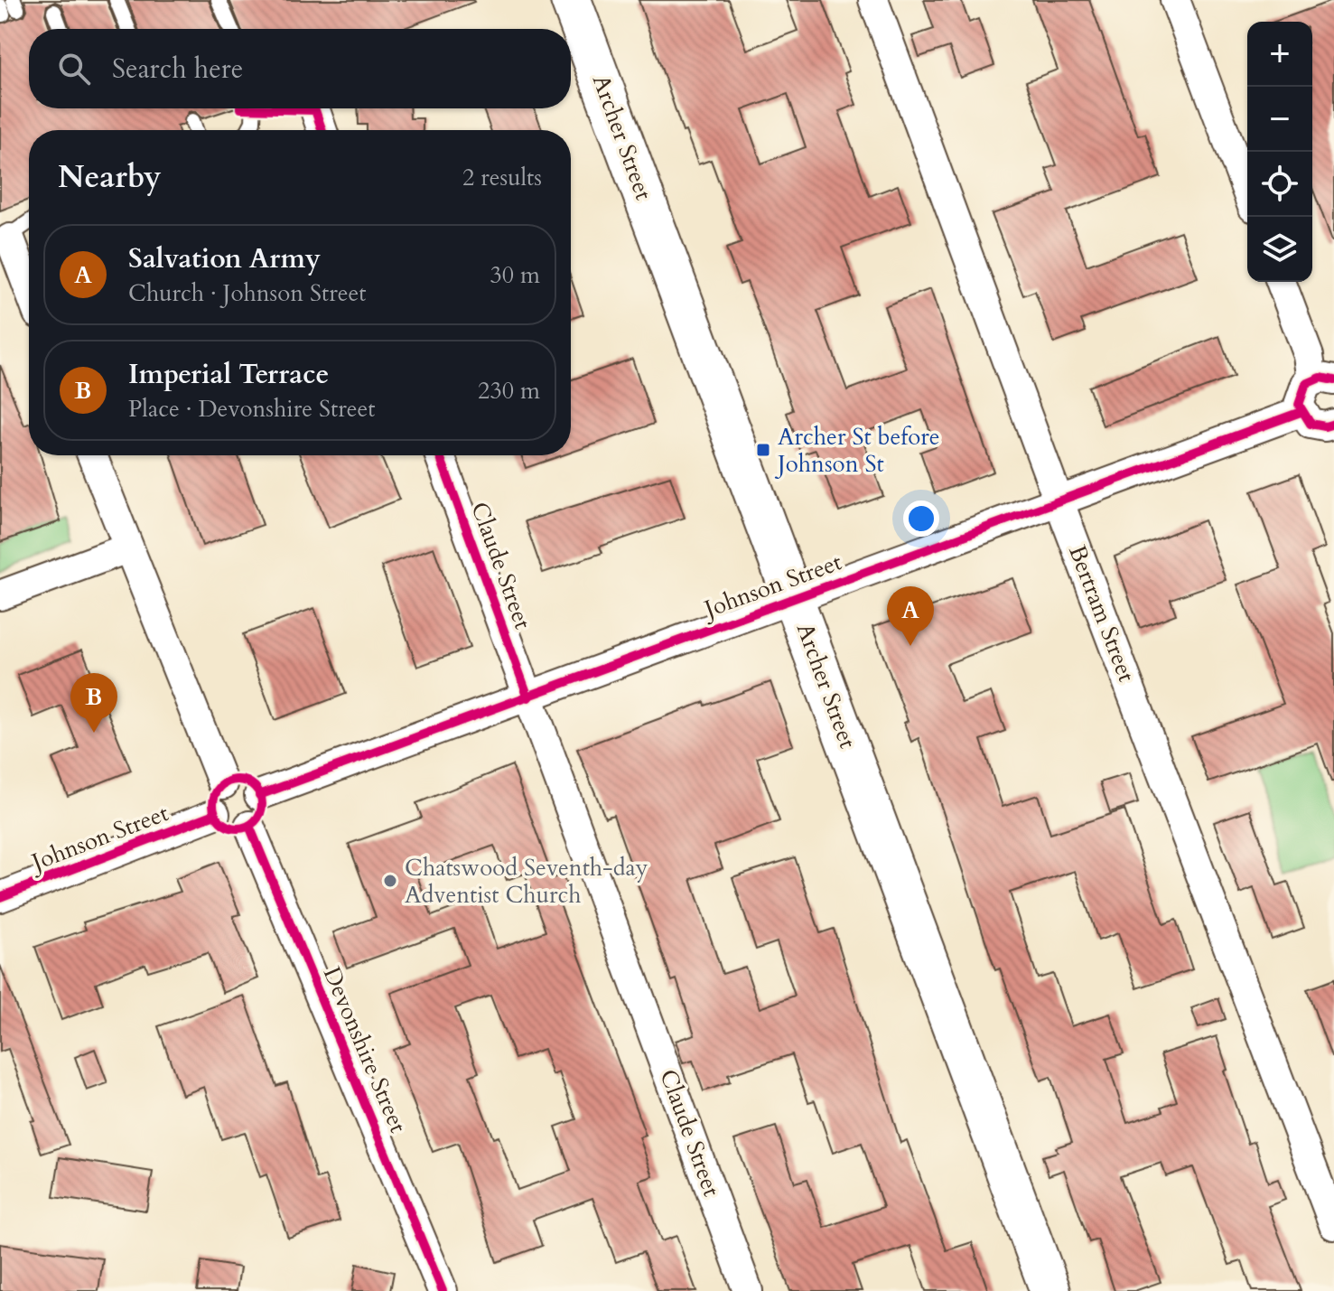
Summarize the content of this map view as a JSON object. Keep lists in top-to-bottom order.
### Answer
{
  "streets": {
    "main road": ["Archer Street"],
    "street": [
      "Claude Street",
      "Johnson Street",
      "Bertram Street",
      "Devonshire Street"
    ]
  },
  "crossings": [
    ["Archer Street", "Johnson Street"],
    ["Claude Street", "Johnson Street"],
    ["Johnson Street", "Bertram Street"],
    ["Johnson Street", "Devonshire Street"]
  ],
  "places": {
    "transit": ["Archer St before Johnson St"],
    "other": ["Chatswood Seventh-day Adventist Church"]
  },
  "page": {
    "map_buttons": ["+", "−"],
    "search": "Search here",
    "heading": ["Nearby", "2 results"],
    "list": [
      {
        "mark": "A",
        "name": "Salvation Army",
        "note": "Church · Johnson Street",
        "value": "30 m"
      },
      {
        "mark": "B",
        "name": "Imperial Terrace",
        "note": "Place · Devonshire Street",
        "value": "230 m"
      }
    ],
    "pins": ["A", "B"]
  }
}
